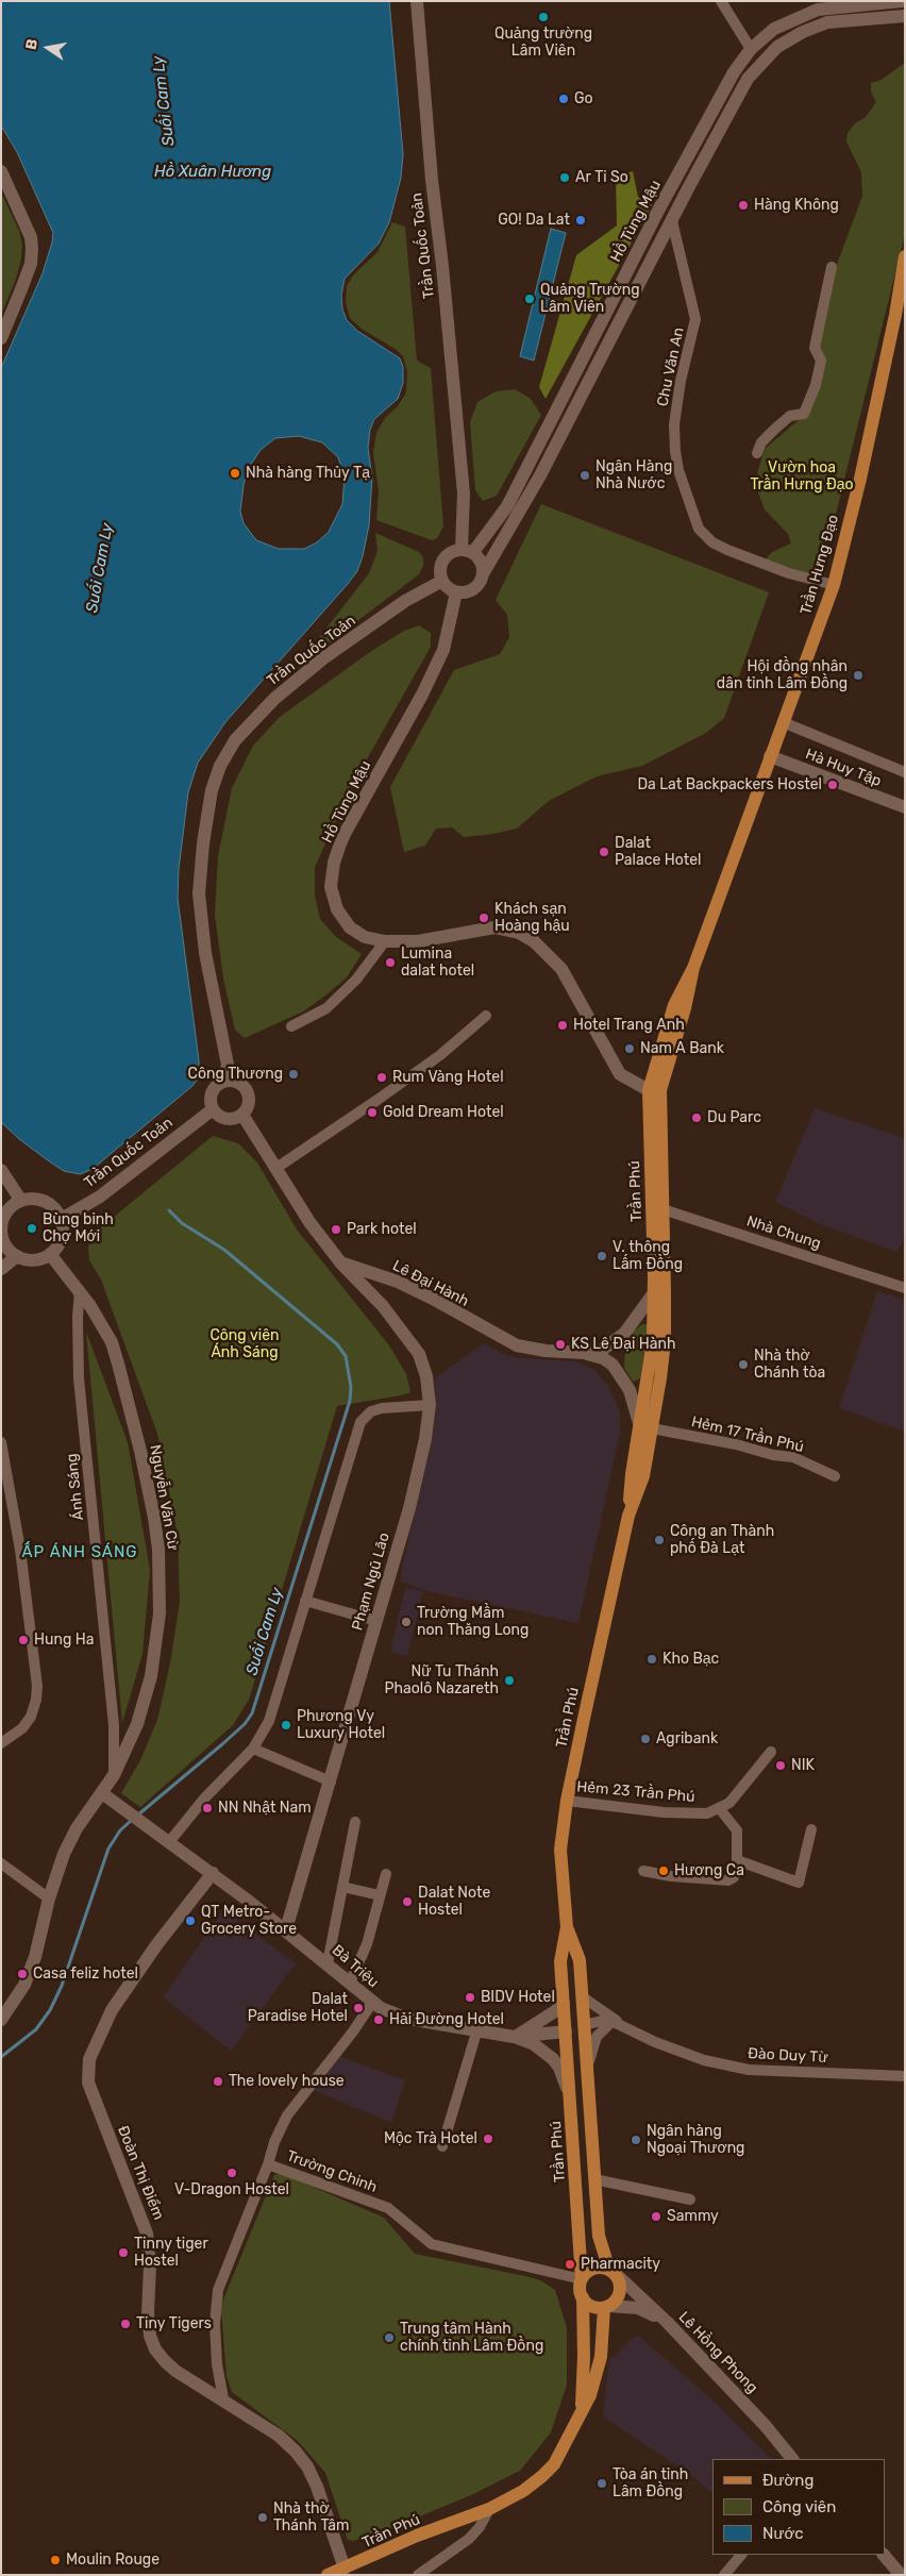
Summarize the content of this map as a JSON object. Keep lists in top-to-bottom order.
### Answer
{
  "streets": {
    "main road": [
      "Hồ Tùng Mậu",
      "Trần Quốc Toản",
      "Trần Hưng Đạo",
      "Hà Huy Tập",
      "Trần Phú",
      "Lê Đại Hành",
      "Nguyễn Văn Cừ",
      "Phạm Ngũ Lão",
      "Bà Triệu",
      "Đoàn Thị Điểm",
      "Lê Hồng Phong"
    ],
    "street": [
      "Chu Văn An",
      "Nhà Chung",
      "Hẻm 17 Trần Phú",
      "Ánh Sáng",
      "Hẻm 23 Trần Phú",
      "Đào Duy Từ",
      "Trường Chinh"
    ]
  },
  "crossings": [
    ["Hồ Tùng Mậu", "Trần Quốc Toản"],
    ["Hồ Tùng Mậu", "Chu Văn An"],
    ["Hồ Tùng Mậu", "Trần Phú"],
    ["Trần Quốc Toản", "Nguyễn Văn Cừ"],
    ["Chu Văn An", "Trần Hưng Đạo"],
    ["Trần Hưng Đạo", "Hà Huy Tập"],
    ["Trần Hưng Đạo", "Trần Phú"],
    ["Hà Huy Tập", "Trần Phú"],
    ["Trần Phú", "Nhà Chung"],
    ["Trần Phú", "Lê Đại Hành"],
    ["Trần Phú", "Hẻm 17 Trần Phú"],
    ["Trần Phú", "Hẻm 23 Trần Phú"],
    ["Trần Phú", "Bà Triệu"],
    ["Trần Phú", "Đào Duy Từ"],
    ["Trần Phú", "Trường Chinh"],
    ["Trần Phú", "Đoàn Thị Điểm"],
    ["Trần Phú", "Lê Hồng Phong"],
    ["Lê Đại Hành", "Hẻm 17 Trần Phú"],
    ["Lê Đại Hành", "Phạm Ngũ Lão"],
    ["Ánh Sáng", "Nguyễn Văn Cừ"],
    ["Nguyễn Văn Cừ", "Bà Triệu"],
    ["Phạm Ngũ Lão", "Bà Triệu"],
    ["Bà Triệu", "Đoàn Thị Điểm"],
    ["Trường Chinh", "Đoàn Thị Điểm"],
    ["Trường Chinh", "Lê Hồng Phong"]
  ],
  "districts": ["ẤP ÁNH SÁNG"],
  "water": ["Suối Cam Ly", "Hồ Xuân Hương"],
  "parks": ["Vườn hoa Trần Hưng Đạo", "Công viên Ánh Sáng"],
  "places": [
    "Quảng trường Lâm Viên",
    "Go",
    "Ar Ti So",
    "Hàng Không",
    "GO! Da Lat",
    "Quảng Trường Lâm Viên",
    "Nhà hàng Thủy Tạ",
    "Ngân Hàng Nhà Nước",
    "Hội đồng nhân dân tỉnh Lâm Đồng",
    "Da Lat Backpackers Hostel",
    "Dalat Palace Hotel",
    "Khách sạn Hoàng hậu",
    "Lumina dalat hotel",
    "Hotel Trang Anh",
    "Nam A Bank",
    "Công Thương",
    "Rum Vàng Hotel",
    "Gold Dream Hotel",
    "Du Parc",
    "Bùng binh Chợ Mới",
    "Park hotel",
    "V. thông Lấm Đồng",
    "KS Lê Đại Hành",
    "Nhà thờ Chánh tòa",
    "Công an Thành phố Đà Lạt",
    "Trường Mầm non Thăng Long",
    "Hung Ha",
    "Kho Bạc",
    "Nữ Tu Thánh Phaolô Nazareth",
    "Phương Vy Luxury Hotel",
    "Agribank",
    "NIK",
    "NN Nhật Nam",
    "Hương Ca",
    "Dalat Note Hostel",
    "QT Metro- Grocery Store",
    "Casa feliz hotel",
    "BIDV Hotel",
    "Dalat Paradise Hotel",
    "Hải Đường Hotel",
    "The lovely house",
    "Mộc Trà Hotel",
    "Ngân hàng Ngoại Thương",
    "V-Dragon Hostel",
    "Sammy",
    "Tinny tiger Hostel",
    "Pharmacity",
    "Tiny Tigers",
    "Trung tâm Hành chính tỉnh Lâm Đồng",
    "Tòa án tỉnh Lâm Đồng",
    "Nhà thờ Thánh Tâm",
    "Moulin Rouge"
  ],
  "legend": ["Đường", "Công viên", "Nước"],
  "north": "left"
}
